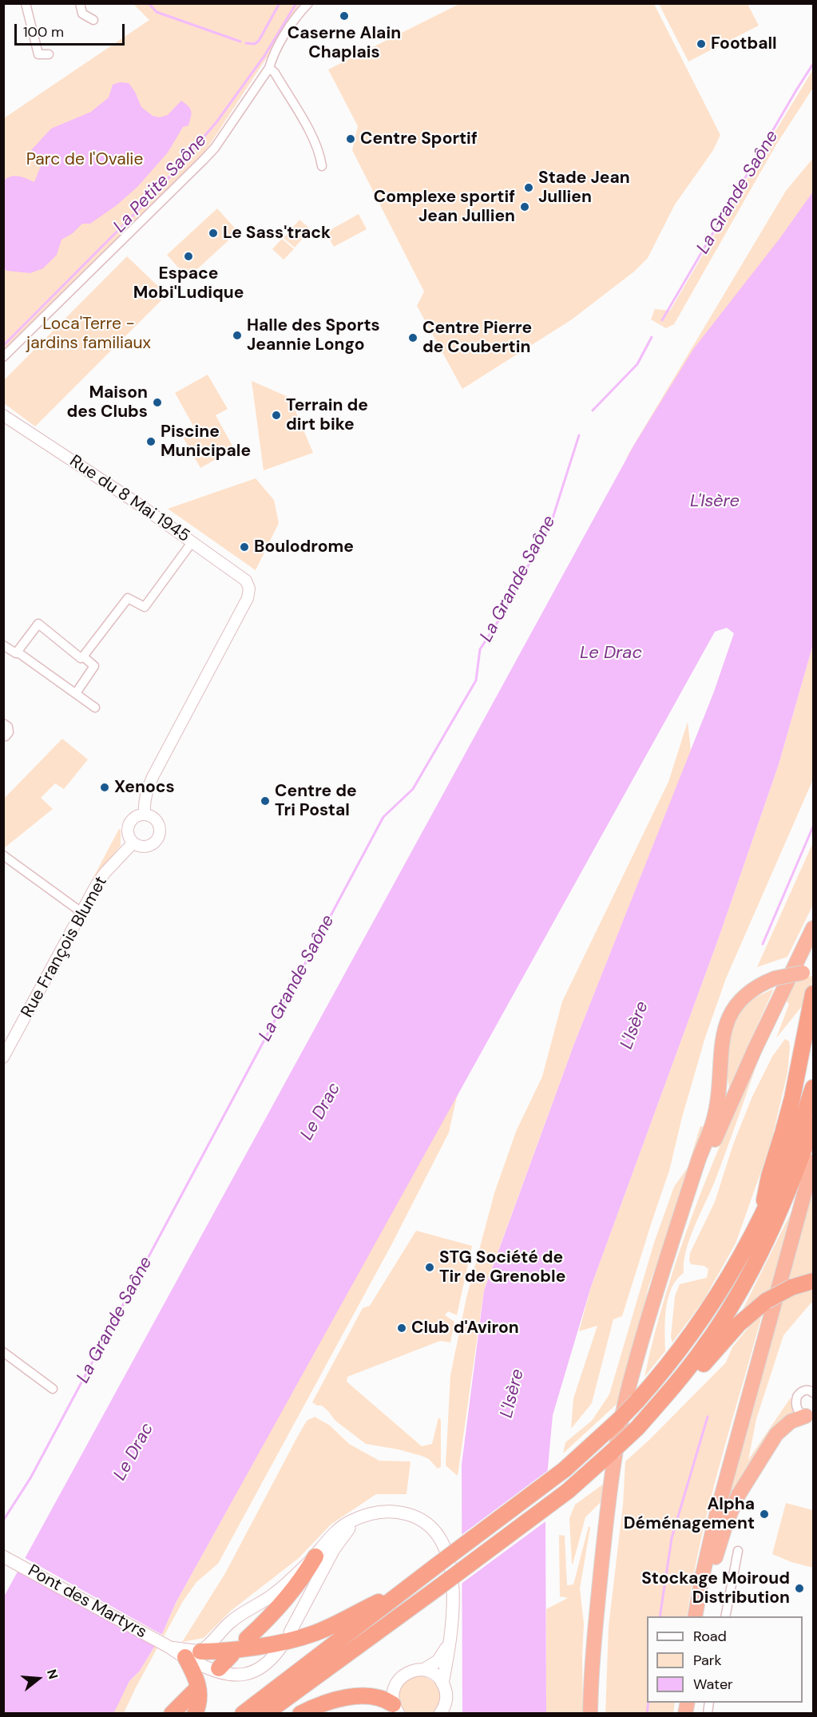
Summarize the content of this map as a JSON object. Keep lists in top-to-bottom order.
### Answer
{
  "streets": {
    "main road": ["Pont des Martyrs"],
    "street": ["Rue du 8 Mai 1945", "Rue François Blumet"]
  },
  "crossings": [
    ["Rue du 8 Mai 1945", "Rue François Blumet"]
  ],
  "water": [
    "La Petite Saône",
    "La Grande Saône",
    "L'Isère",
    "Le Drac"
  ],
  "parks": ["Parc de l'Ovalie", "Loca'Terre - jardins familiaux"],
  "places": [
    "Caserne Alain Chaplais",
    "Football",
    "Centre Sportif",
    "Stade Jean Jullien",
    "Complexe sportif Jean Jullien",
    "Le Sass'track",
    "Espace Mobi'Ludique",
    "Halle des Sports Jeannie Longo",
    "Centre Pierre de Coubertin",
    "Maison des Clubs",
    "Terrain de dirt bike",
    "Piscine Municipale",
    "Boulodrome",
    "Xenocs",
    "Centre de Tri Postal",
    "STG Société de Tir de Grenoble",
    "Club d'Aviron",
    "Alpha Déménagement",
    "Stockage Moiroud Distribution"
  ],
  "legend": ["Road", "Park", "Water"],
  "scale_bar": "100 m",
  "north": "right"
}
